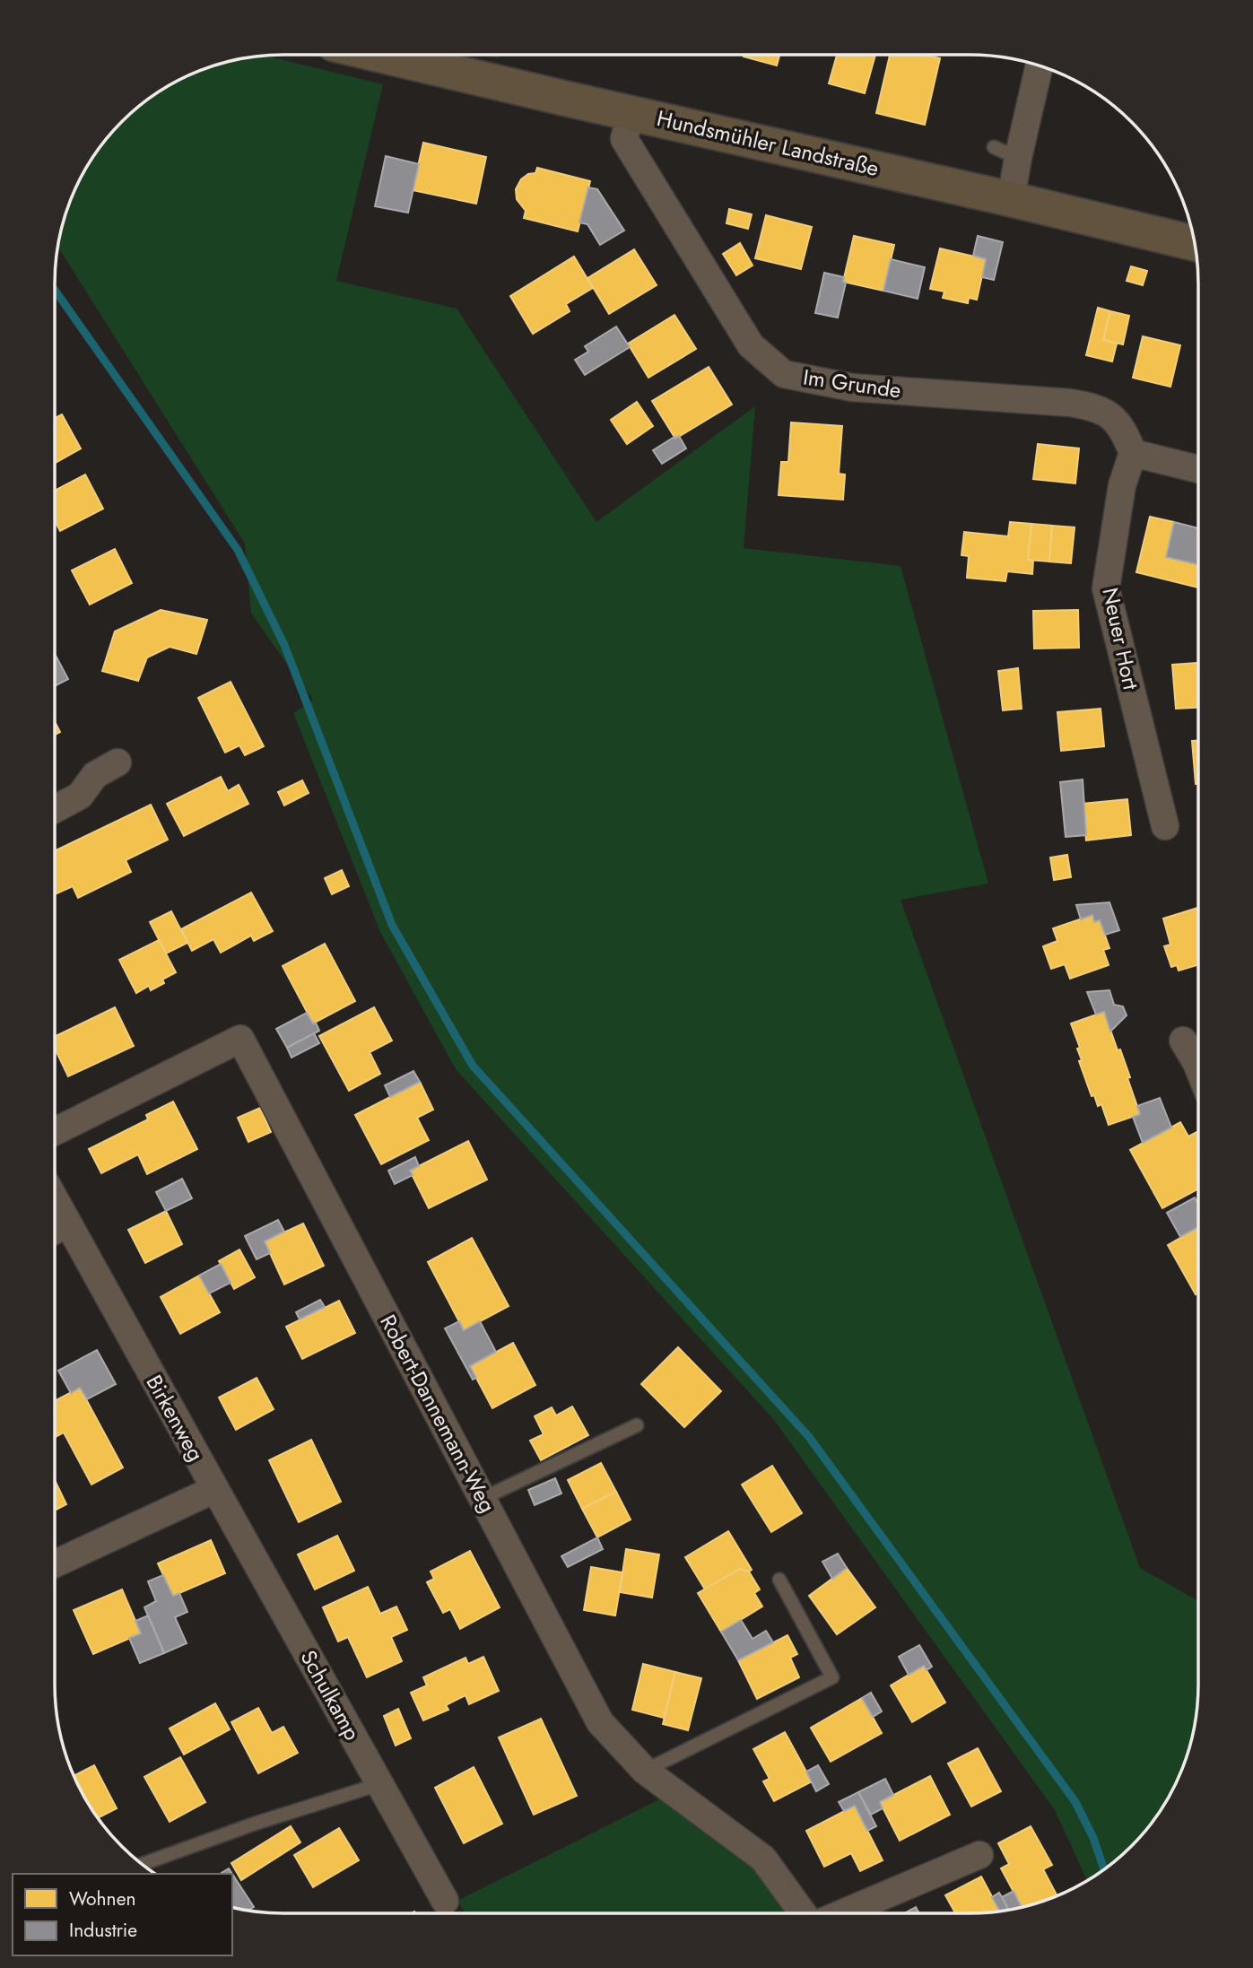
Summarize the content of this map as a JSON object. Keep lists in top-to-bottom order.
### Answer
{
  "streets": {
    "street": [
      "Hundsmühler Landstraße",
      "Im Grunde",
      "Neuer Hort",
      "Robert-Dannemann-Weg",
      "Birkenweg",
      "Schulkamp"
    ]
  },
  "crossings": [
    ["Hundsmühler Landstraße", "Im Grunde"],
    ["Im Grunde", "Neuer Hort"],
    ["Birkenweg", "Schulkamp"]
  ],
  "legend": ["Wohnen", "Industrie"]
}
